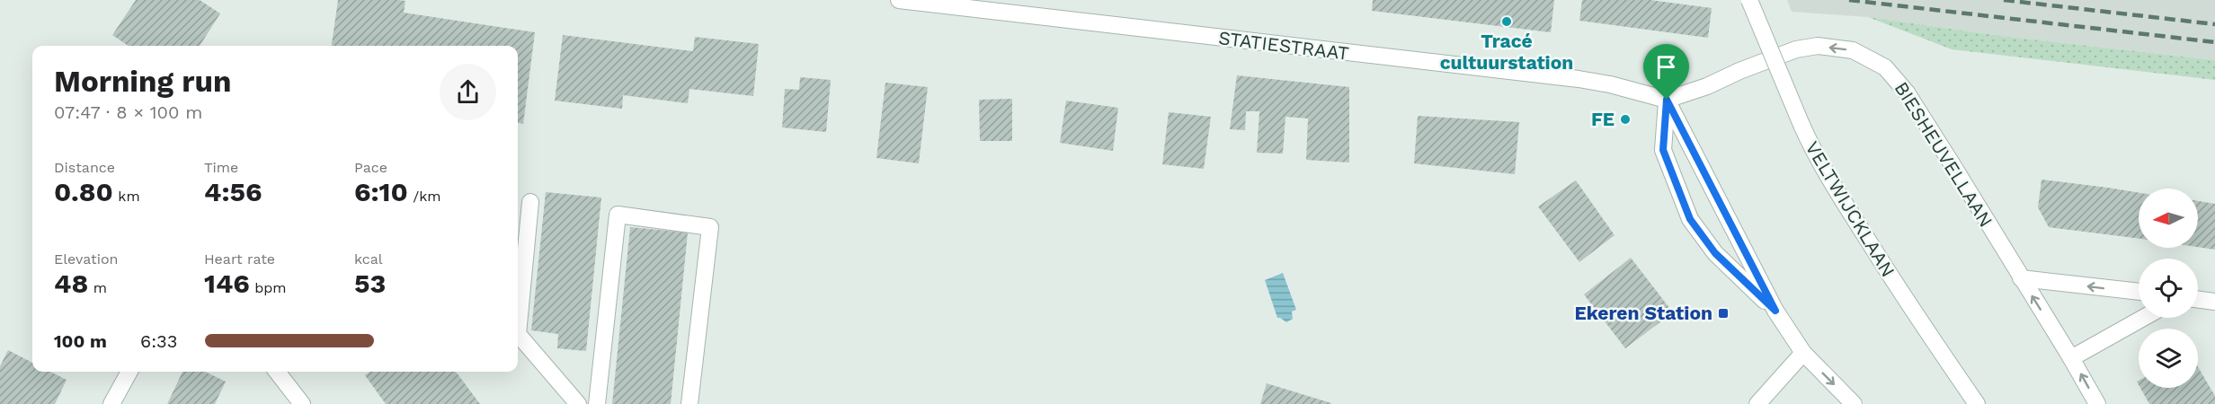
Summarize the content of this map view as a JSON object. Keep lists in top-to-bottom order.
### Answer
{
  "streets": {
    "street": ["STATIESTRAAT", "BIESHEUVELLAAN", "VELTWIJCKLAAN"]
  },
  "crossings": [
    ["STATIESTRAAT", "BIESHEUVELLAAN"]
  ],
  "one_way": ["BIESHEUVELLAAN"],
  "places": {
    "other": ["Tracé cultuurstation", "FE"],
    "transit": ["Ekeren Station"]
  },
  "north": "left",
  "page": {
    "heading": ["Morning run", "07:47 · 8 × 100 m"],
    "stats": [
      ["Distance", "0.80 km"],
      ["Time", "4:56"],
      ["Pace", "6:10 /km"],
      ["Elevation", "48 m"],
      ["Heart rate", "146 bpm"],
      ["kcal", "53"]
    ],
    "list": [
      {
        "name": "100 m",
        "note": "6:33"
      }
    ]
  }
}
